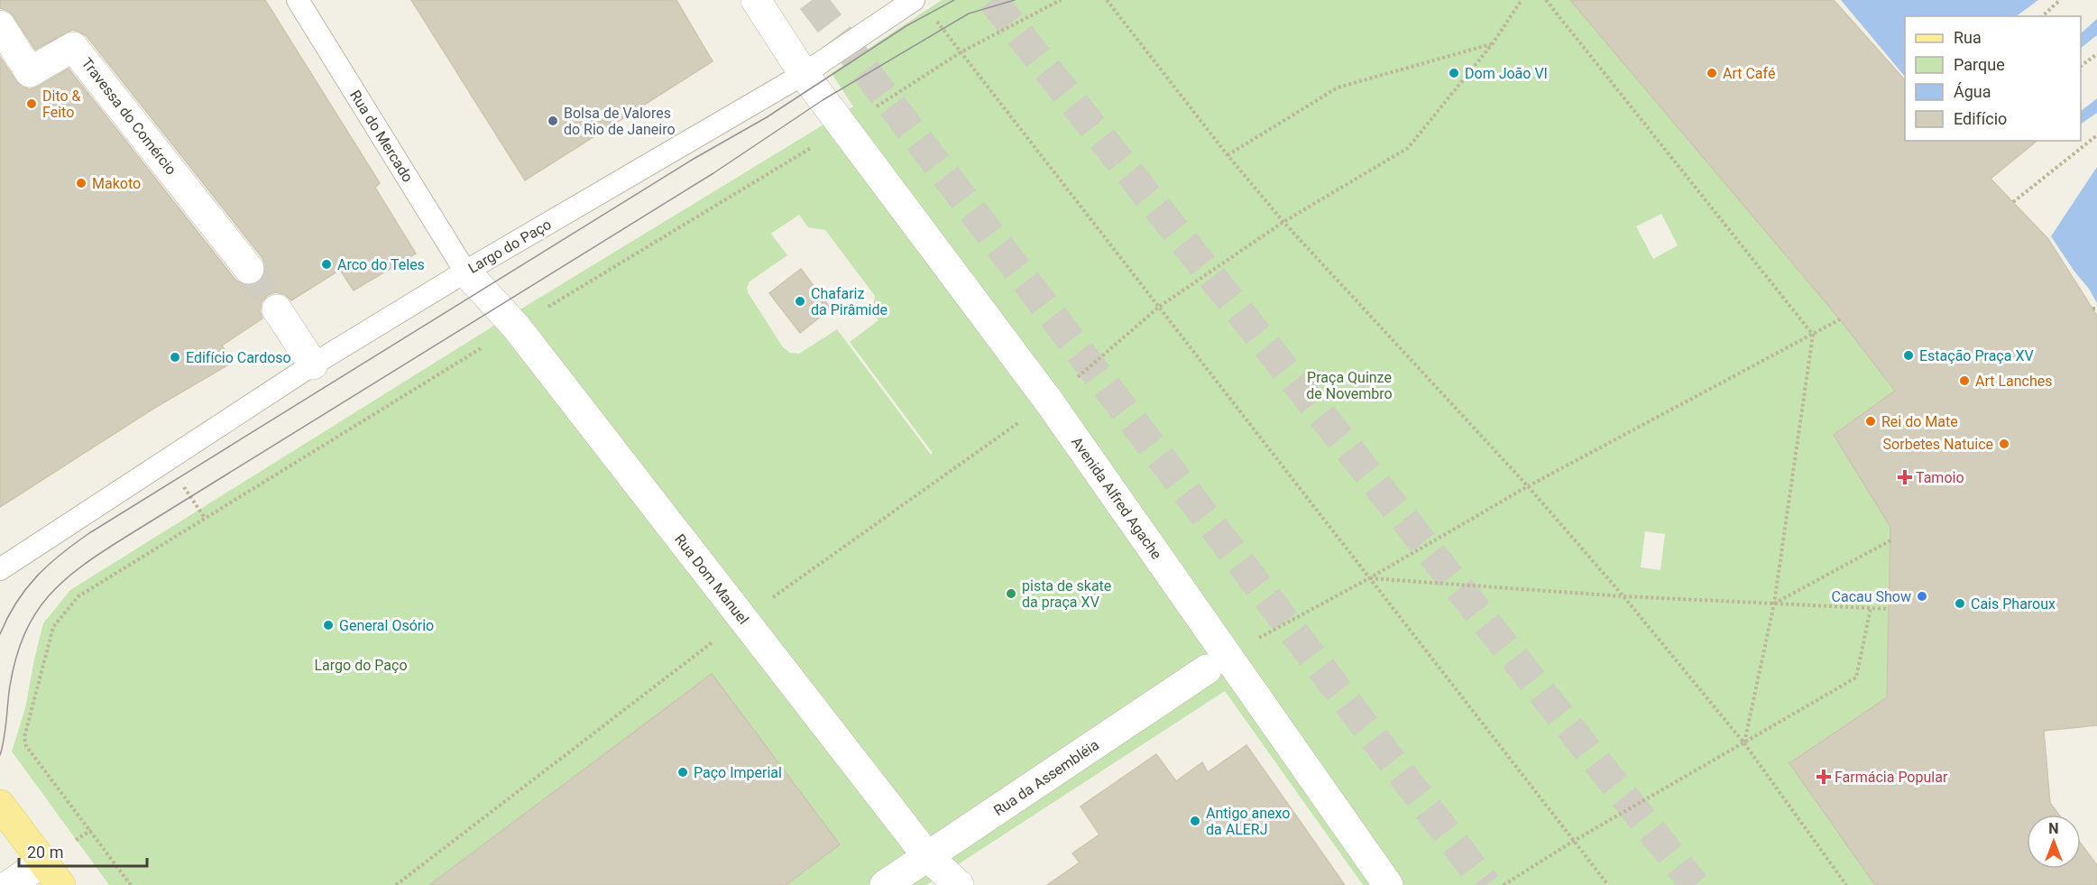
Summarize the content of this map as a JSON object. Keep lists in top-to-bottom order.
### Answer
{
  "streets": {
    "street": [
      "Travessa do Comércio",
      "Avenida Alfred Agache",
      "Rua Dom Manuel",
      "Rua da Assembléia"
    ],
    "lane": ["Rua do Mercado", "Largo do Paço"]
  },
  "crossings": [
    ["Rua do Mercado", "Largo do Paço"],
    ["Rua do Mercado", "Rua Dom Manuel"],
    ["Largo do Paço", "Avenida Alfred Agache"],
    ["Largo do Paço", "Rua Dom Manuel"],
    ["Avenida Alfred Agache", "Rua da Assembléia"],
    ["Rua Dom Manuel", "Rua da Assembléia"]
  ],
  "parks": ["Praça Quinze de Novembro", "Largo do Paço"],
  "places": {
    "other": [
      "Dom João VI",
      "Art Café",
      "Dito & Feito",
      "Bolsa de Valores do Rio de Janeiro",
      "Makoto",
      "Arco do Teles",
      "Chafariz da Pirâmide",
      "Estação Praça XV",
      "Edifício Cardoso",
      "Art Lanches",
      "Rei do Mate",
      "Sorbetes Natuice",
      "pista de skate da praça XV",
      "Cacau Show",
      "Cais Pharoux",
      "General Osório",
      "Paço Imperial",
      "Antigo anexo da ALERJ"
    ],
    "health": ["Tamoio", "Farmácia Popular"]
  },
  "legend": [
    "Rua",
    "Parque",
    "Água",
    "Edifício"
  ],
  "scale_bar": "20 m",
  "north": "top"
}
